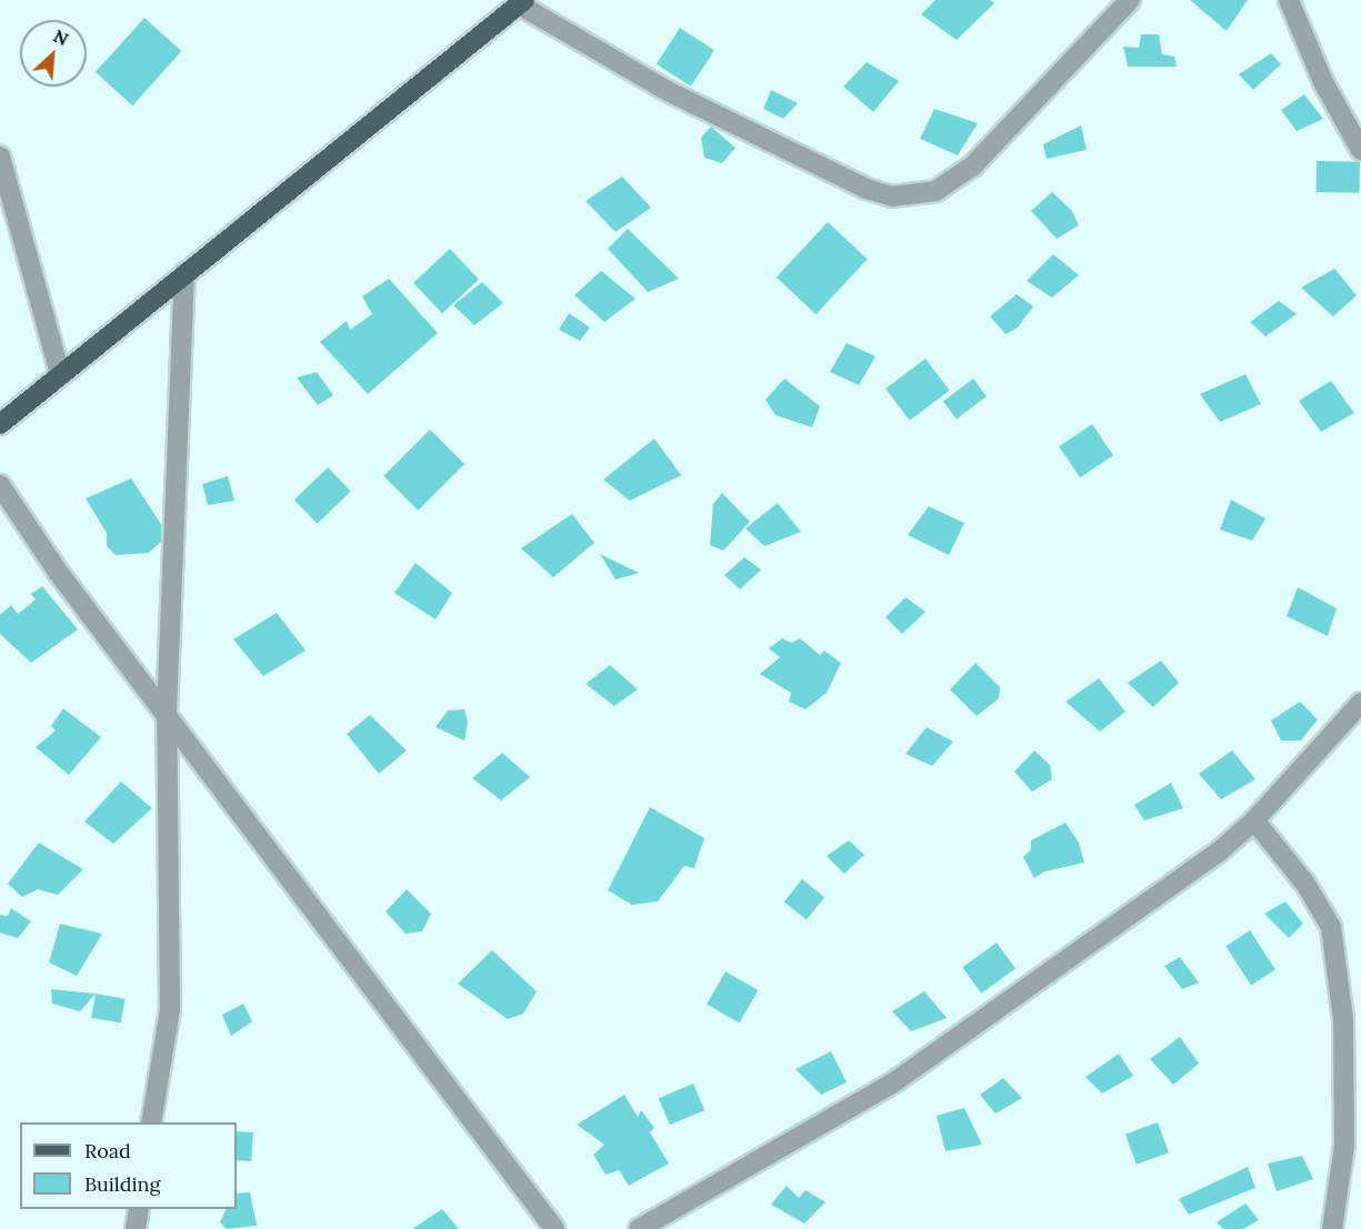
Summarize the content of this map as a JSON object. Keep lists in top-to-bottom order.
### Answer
{
  "legend": ["Road", "Building"],
  "north": "top right"
}
